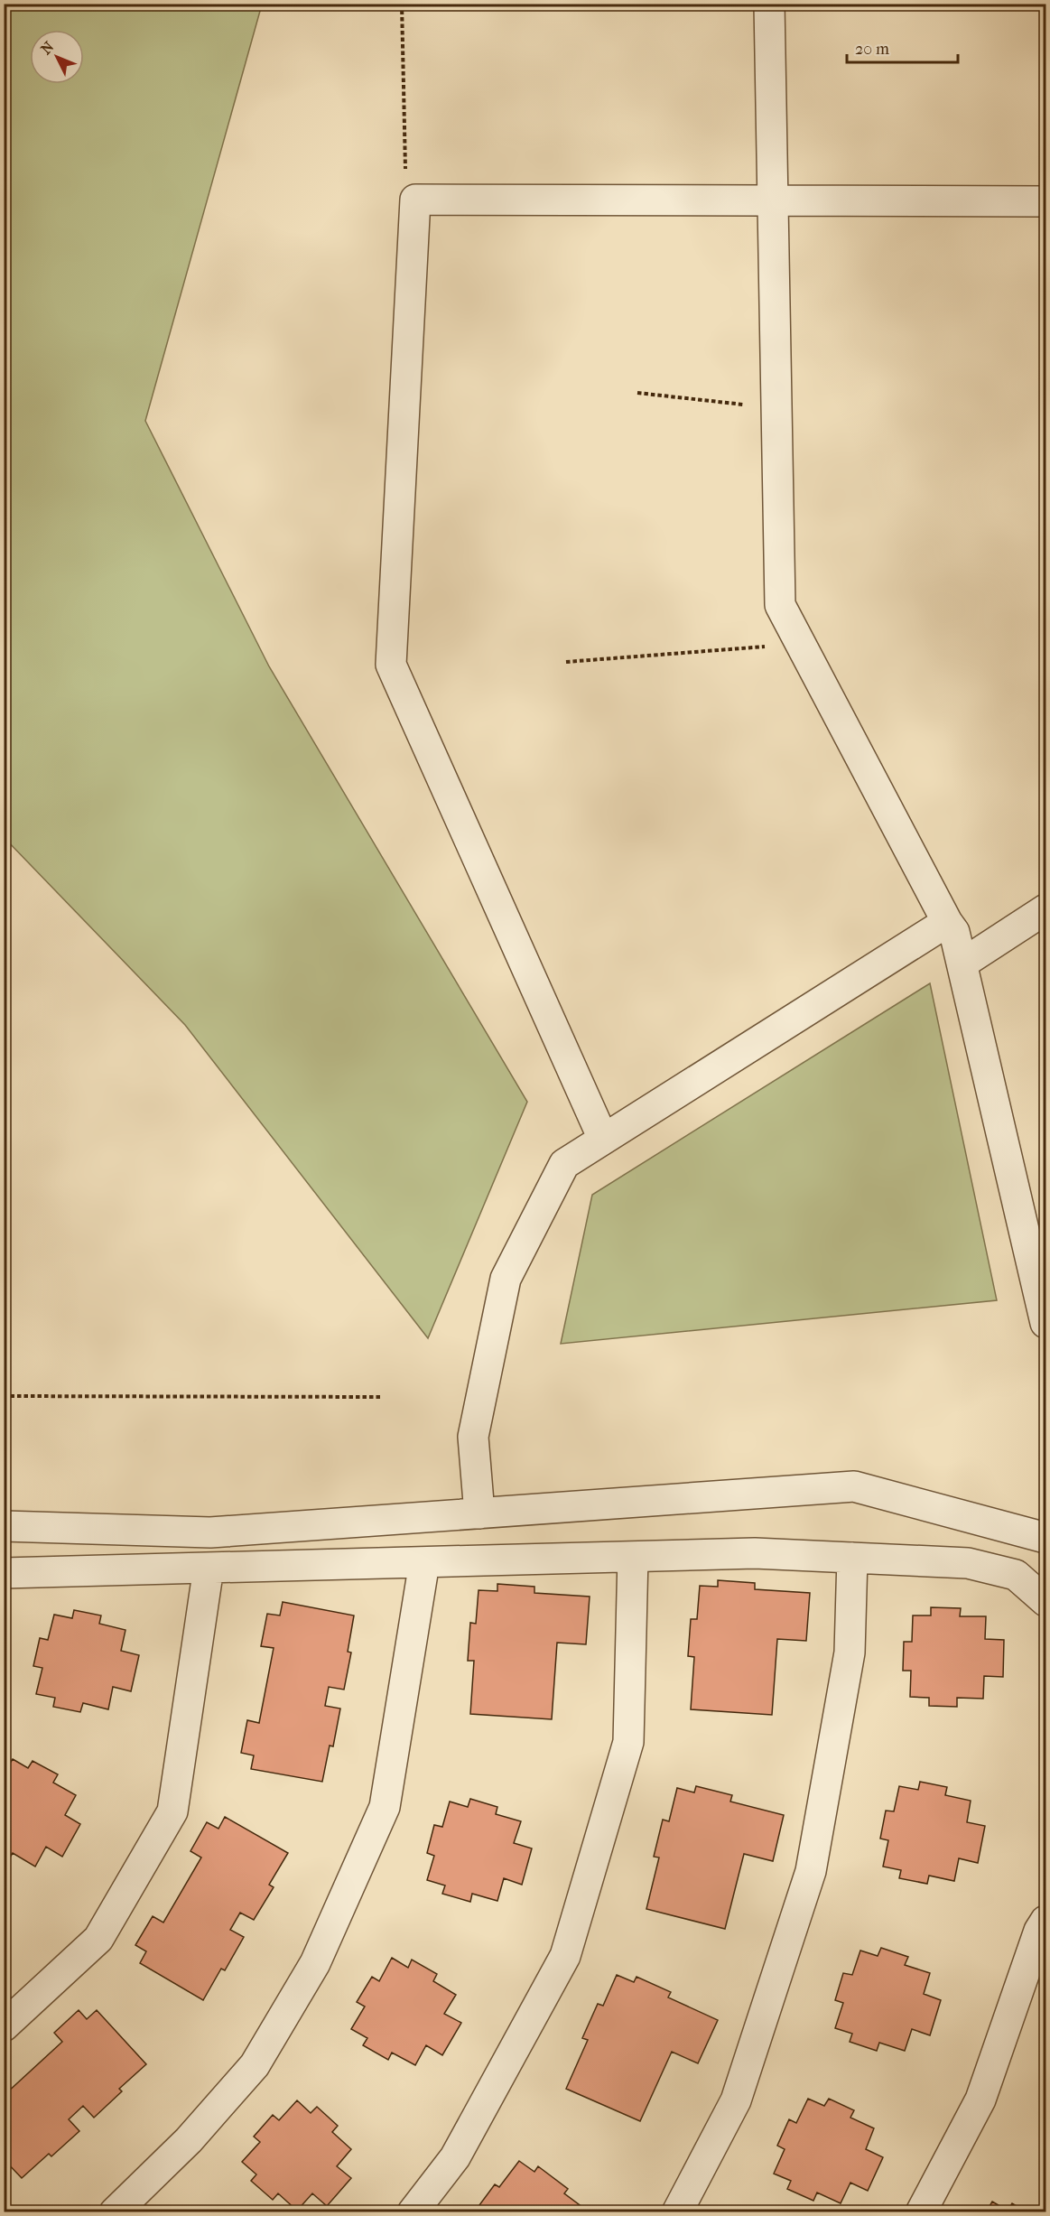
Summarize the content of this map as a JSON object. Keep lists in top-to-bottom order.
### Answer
{
  "scale_bar": "20 m",
  "north": "top left"
}
